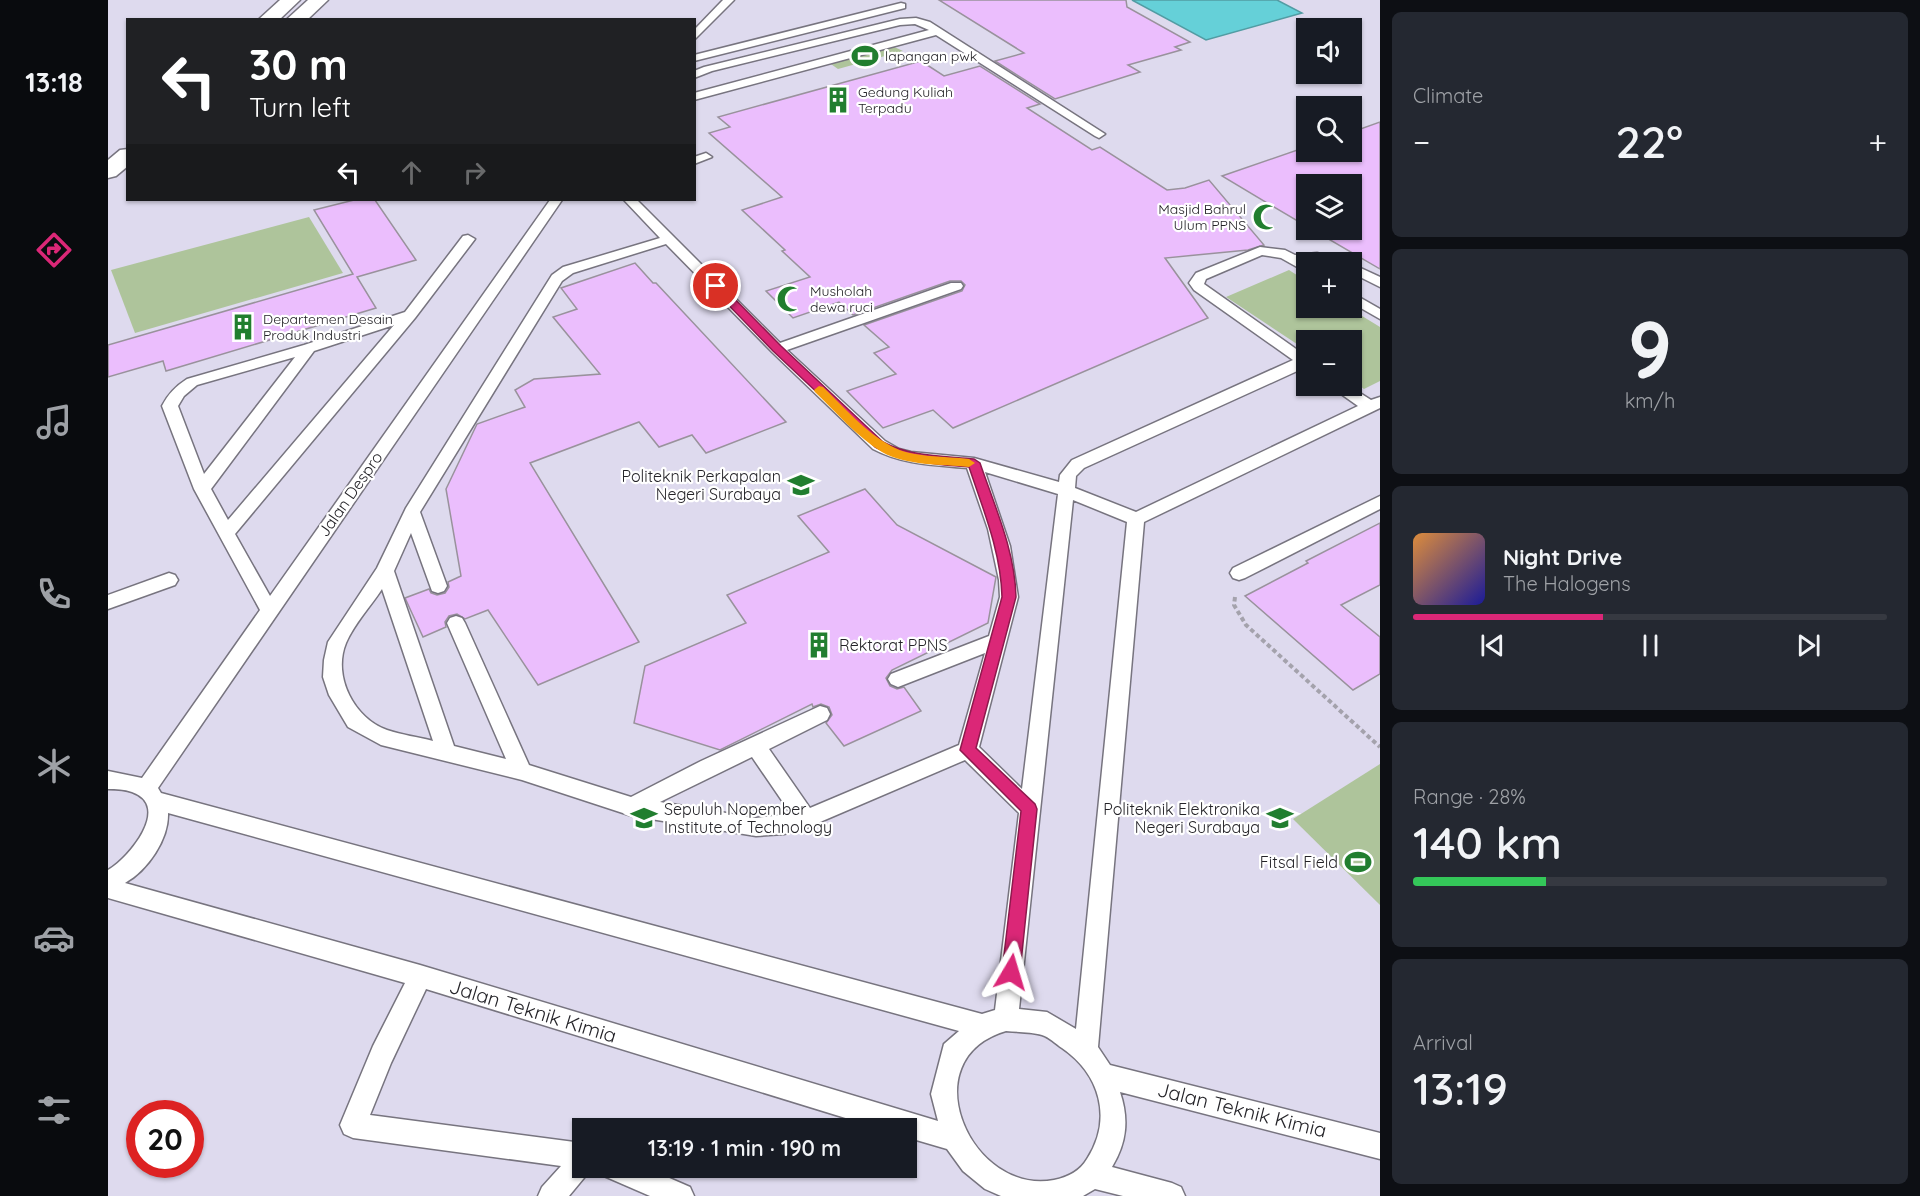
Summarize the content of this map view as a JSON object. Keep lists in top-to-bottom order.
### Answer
{
  "streets": {
    "lane": ["Jalan Despro", "Jalan Teknik Kimia"]
  },
  "places": {
    "sports": ["lapangan pwk", "Fitsal Field"],
    "building": ["Gedung Kuliah Terpadu", "Departemen Desain Produk Industri", "Rektorat PPNS"],
    "mosque": ["Masjid Bahrul Ulum PPNS", "Musholah dewa ruci"],
    "school or university": ["Politeknik Perkapalan Negeri Surabaya", "Sepuluh Nopember Institute of Technology", "Politeknik Elektronika Negeri Surabaya"]
  },
  "page": {
    "tabs": "13:18",
    "tile": [
      "Climate",
      ["9", "km/h"],
      ["Range · 28%", "140 km"],
      ["Arrival", "13:19"]
    ],
    "map_buttons": ["+", "−"],
    "turn": ["30 m", "Turn left"],
    "heat": ["−", "22°", "+"],
    "song": ["Night Drive", "The Halogens"],
    "limit": "20",
    "trip": "13:19 · 1 min · 190 m"
  }
}
